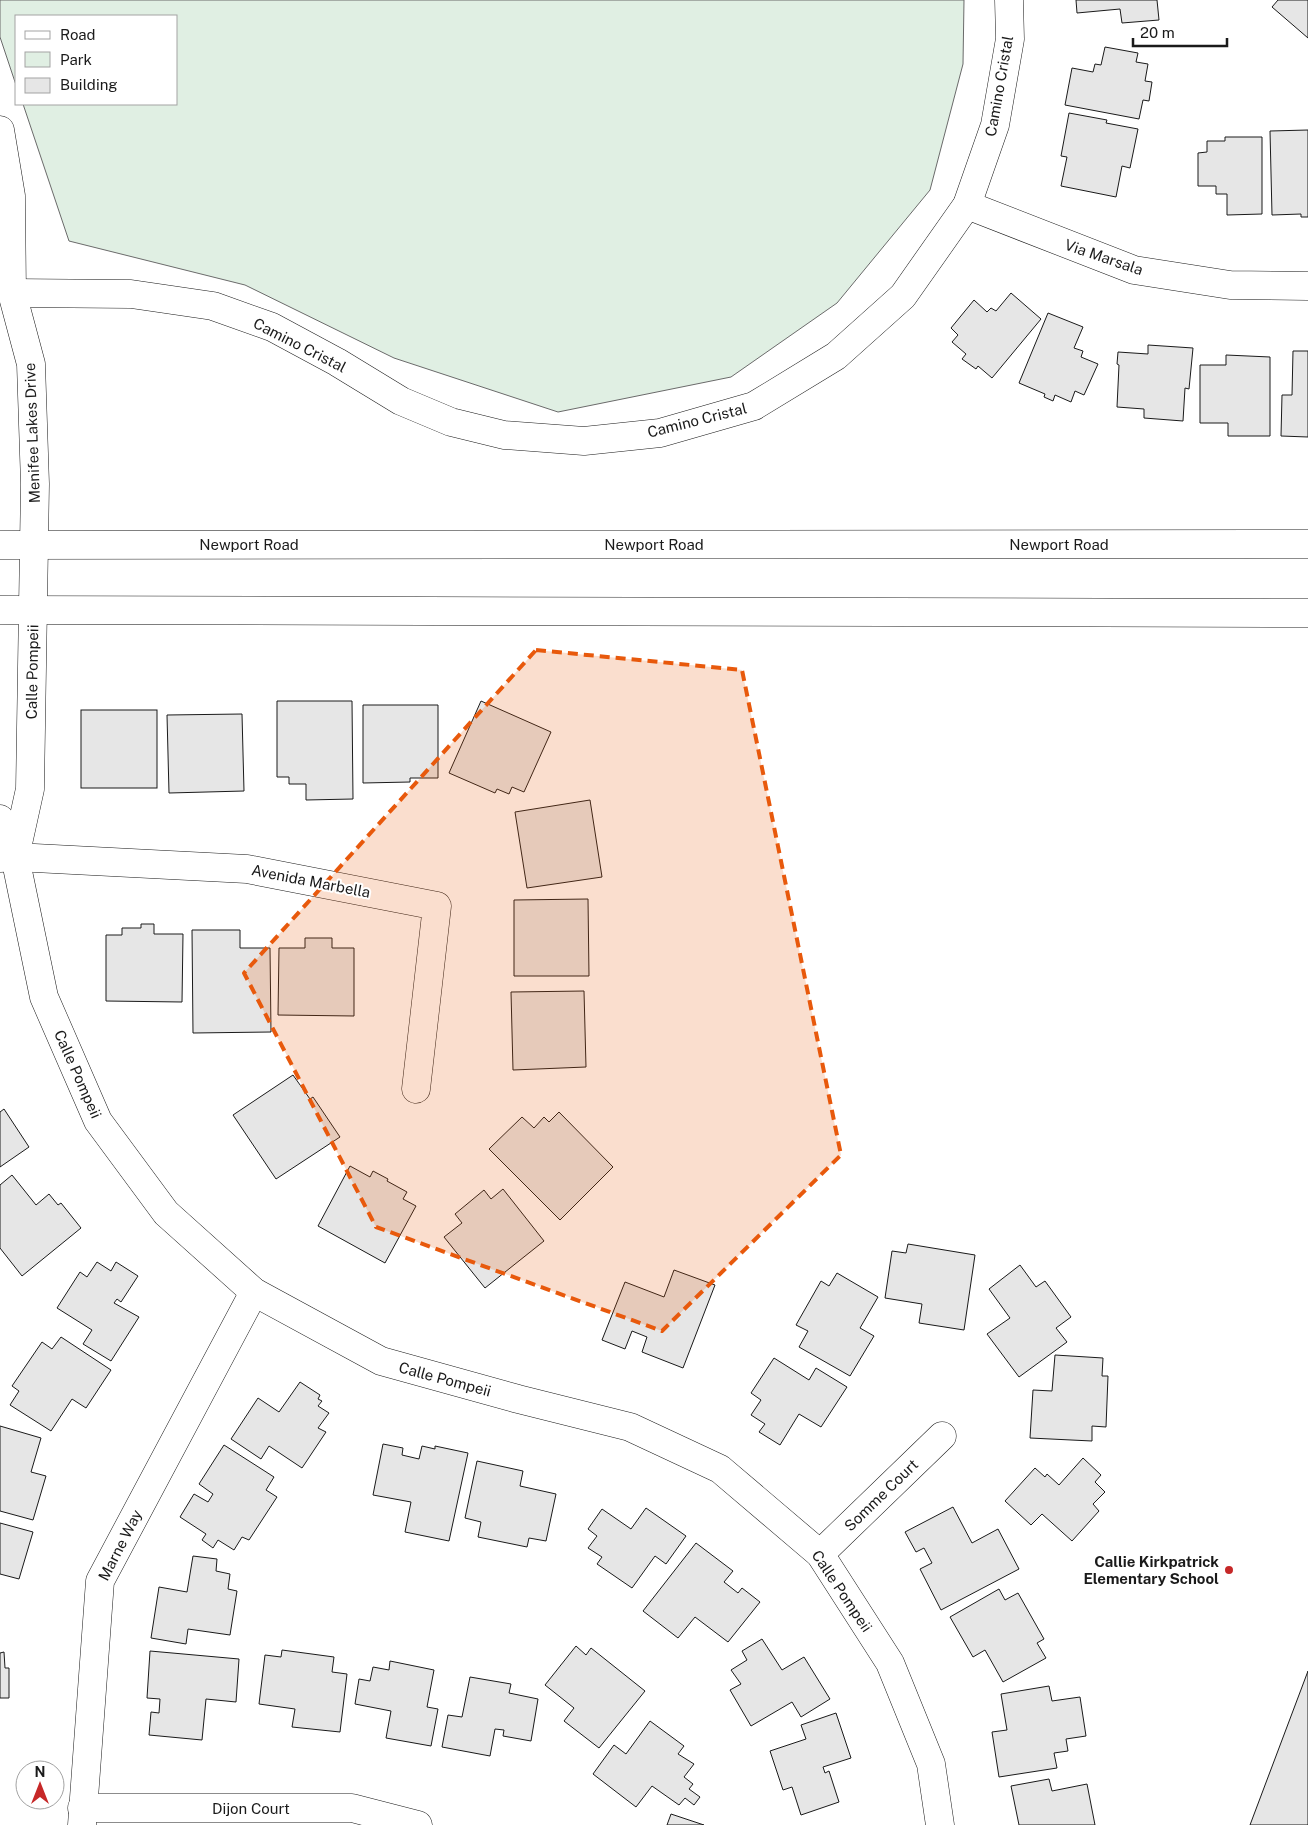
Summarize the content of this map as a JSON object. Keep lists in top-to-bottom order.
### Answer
{
  "streets": {
    "street": [
      "Camino Cristal",
      "Via Marsala",
      "Menifee Lakes Drive",
      "Newport Road",
      "Calle Pompeii",
      "Avenida Marbella",
      "Somme Court",
      "Marne Way",
      "Dijon Court"
    ]
  },
  "crossings": [
    ["Camino Cristal", "Via Marsala"],
    ["Camino Cristal", "Menifee Lakes Drive"],
    ["Menifee Lakes Drive", "Newport Road"],
    ["Menifee Lakes Drive", "Calle Pompeii"],
    ["Newport Road", "Calle Pompeii"],
    ["Calle Pompeii", "Avenida Marbella"],
    ["Calle Pompeii", "Somme Court"],
    ["Calle Pompeii", "Marne Way"],
    ["Marne Way", "Dijon Court"]
  ],
  "places": ["Callie Kirkpatrick Elementary School"],
  "legend": ["Road", "Park", "Building"],
  "scale_bar": "20 m",
  "north": "top"
}
